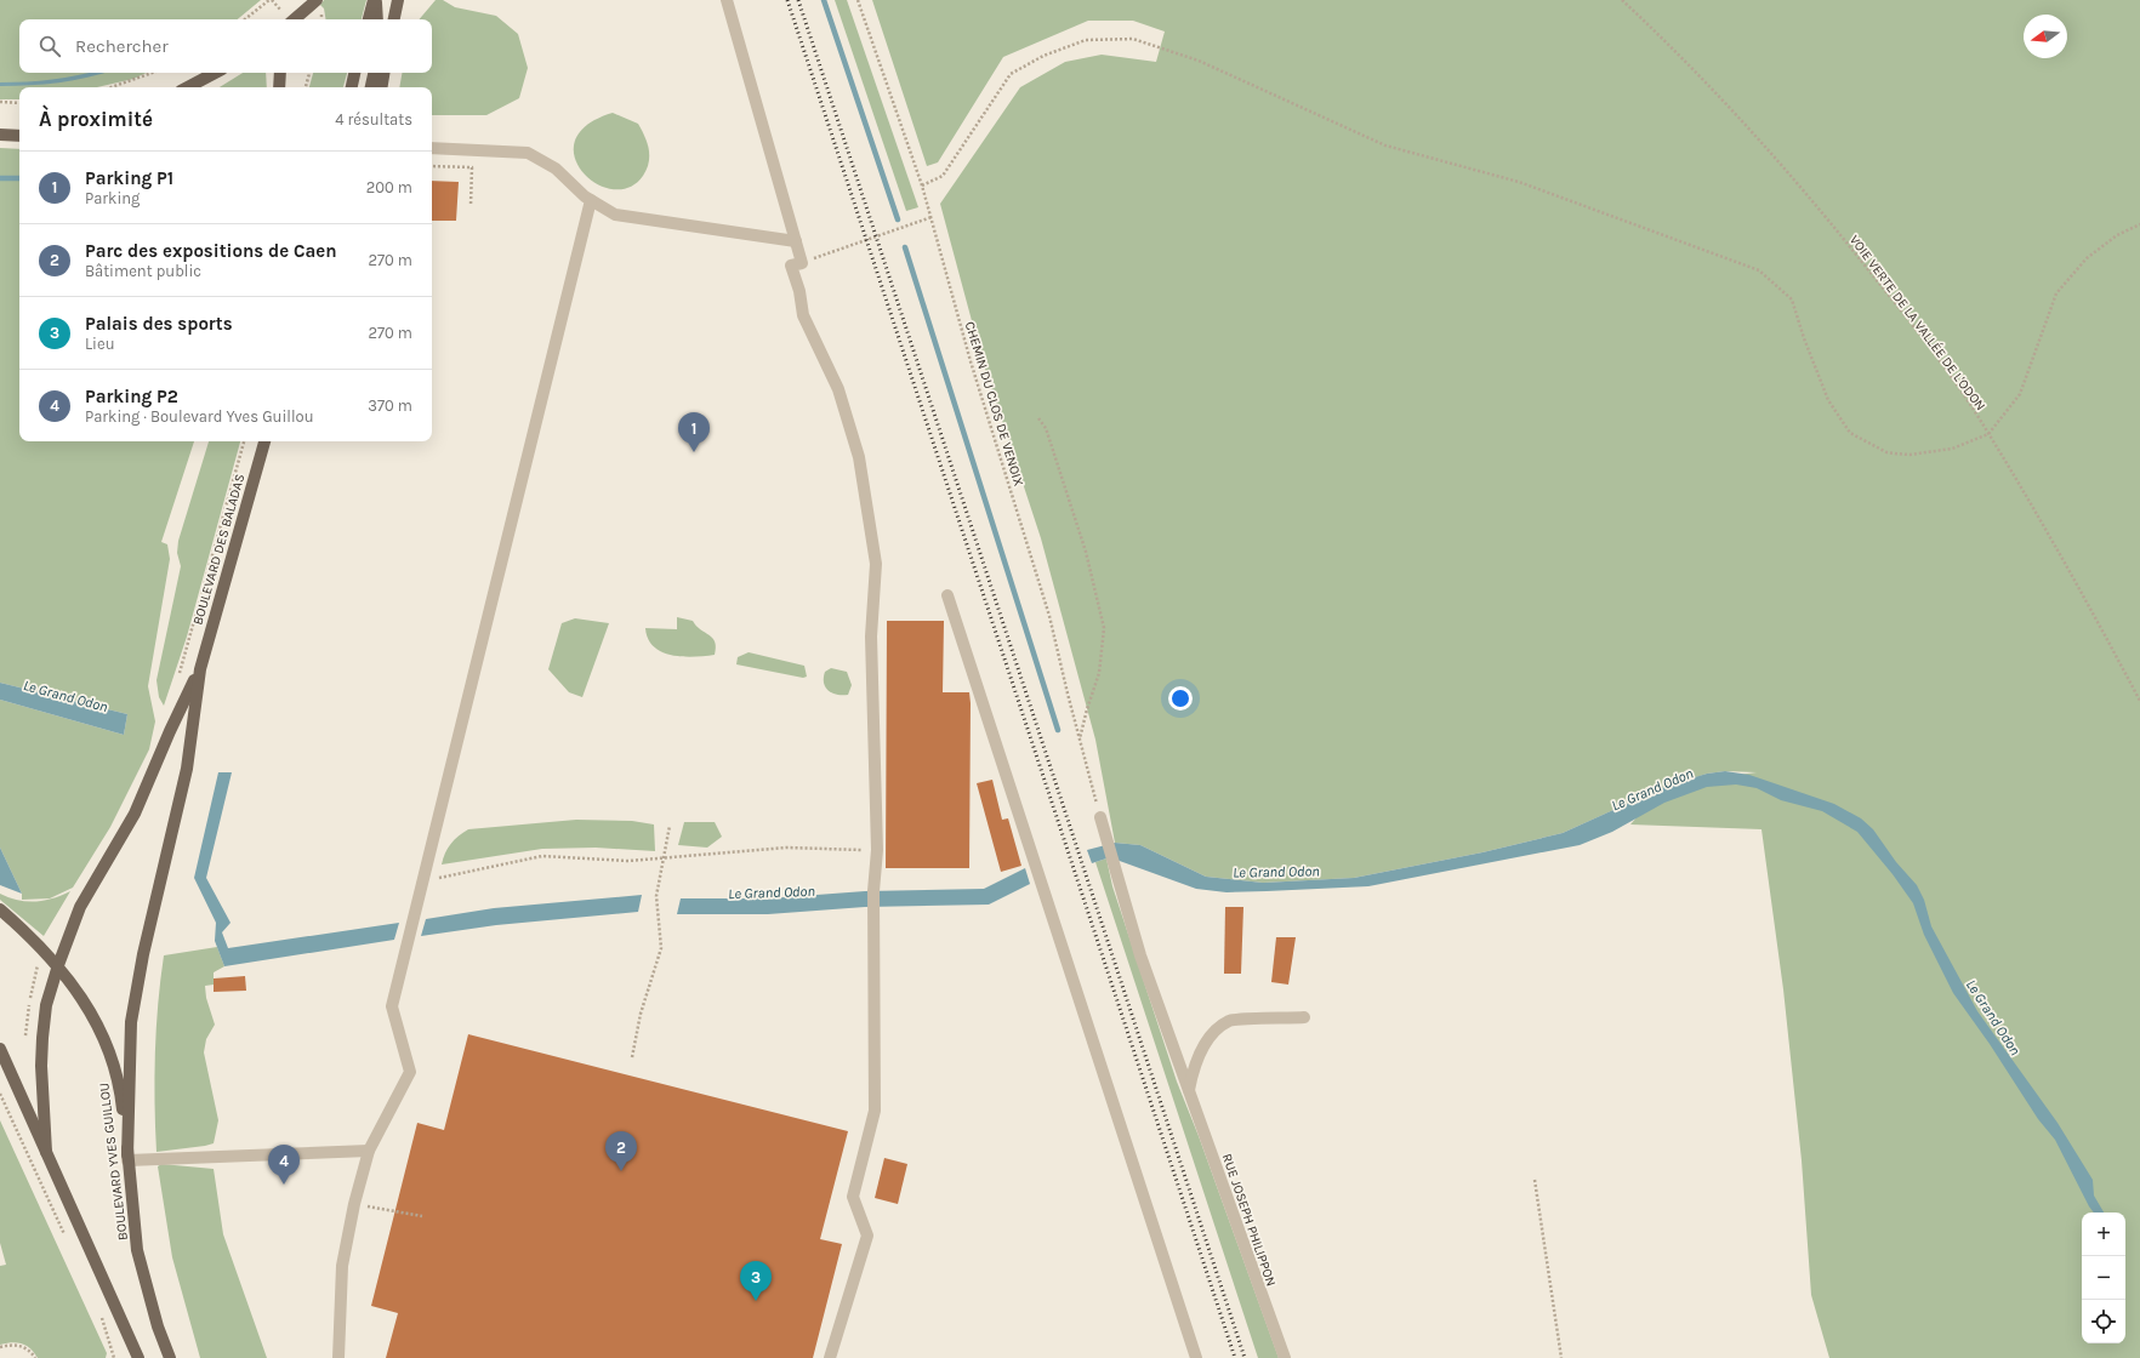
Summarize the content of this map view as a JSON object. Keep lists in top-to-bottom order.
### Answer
{
  "streets": {
    "main road": ["BOULEVARD DES BALADAS", "BOULEVARD YVES GUILLOU"],
    "street": ["RUE JOSEPH PHILIPPON"],
    "path": ["VOIE VERTE DE LA VALLÉE DE L'ODON", "CHEMIN DU CLOS DE VENOIX"]
  },
  "crossings": [
    ["CHEMIN DU CLOS DE VENOIX", "RUE JOSEPH PHILIPPON"]
  ],
  "water": ["Le Grand Odon"],
  "north": "left",
  "page": {
    "search": "Rechercher",
    "heading": ["À proximité", "4 résultats"],
    "list": [
      {
        "mark": "1",
        "name": "Parking P1",
        "note": "Parking",
        "value": "200 m"
      },
      {
        "mark": "2",
        "name": "Parc des expositions de Caen",
        "note": "Bâtiment public",
        "value": "270 m"
      },
      {
        "mark": "3",
        "name": "Palais des sports",
        "note": "Lieu",
        "value": "270 m"
      },
      {
        "mark": "4",
        "name": "Parking P2",
        "note": "Parking · Boulevard Yves Guillou",
        "value": "370 m"
      }
    ],
    "pins": [
      "1",
      "2",
      "4",
      "3"
    ],
    "map_buttons": ["+", "−"]
  }
}
